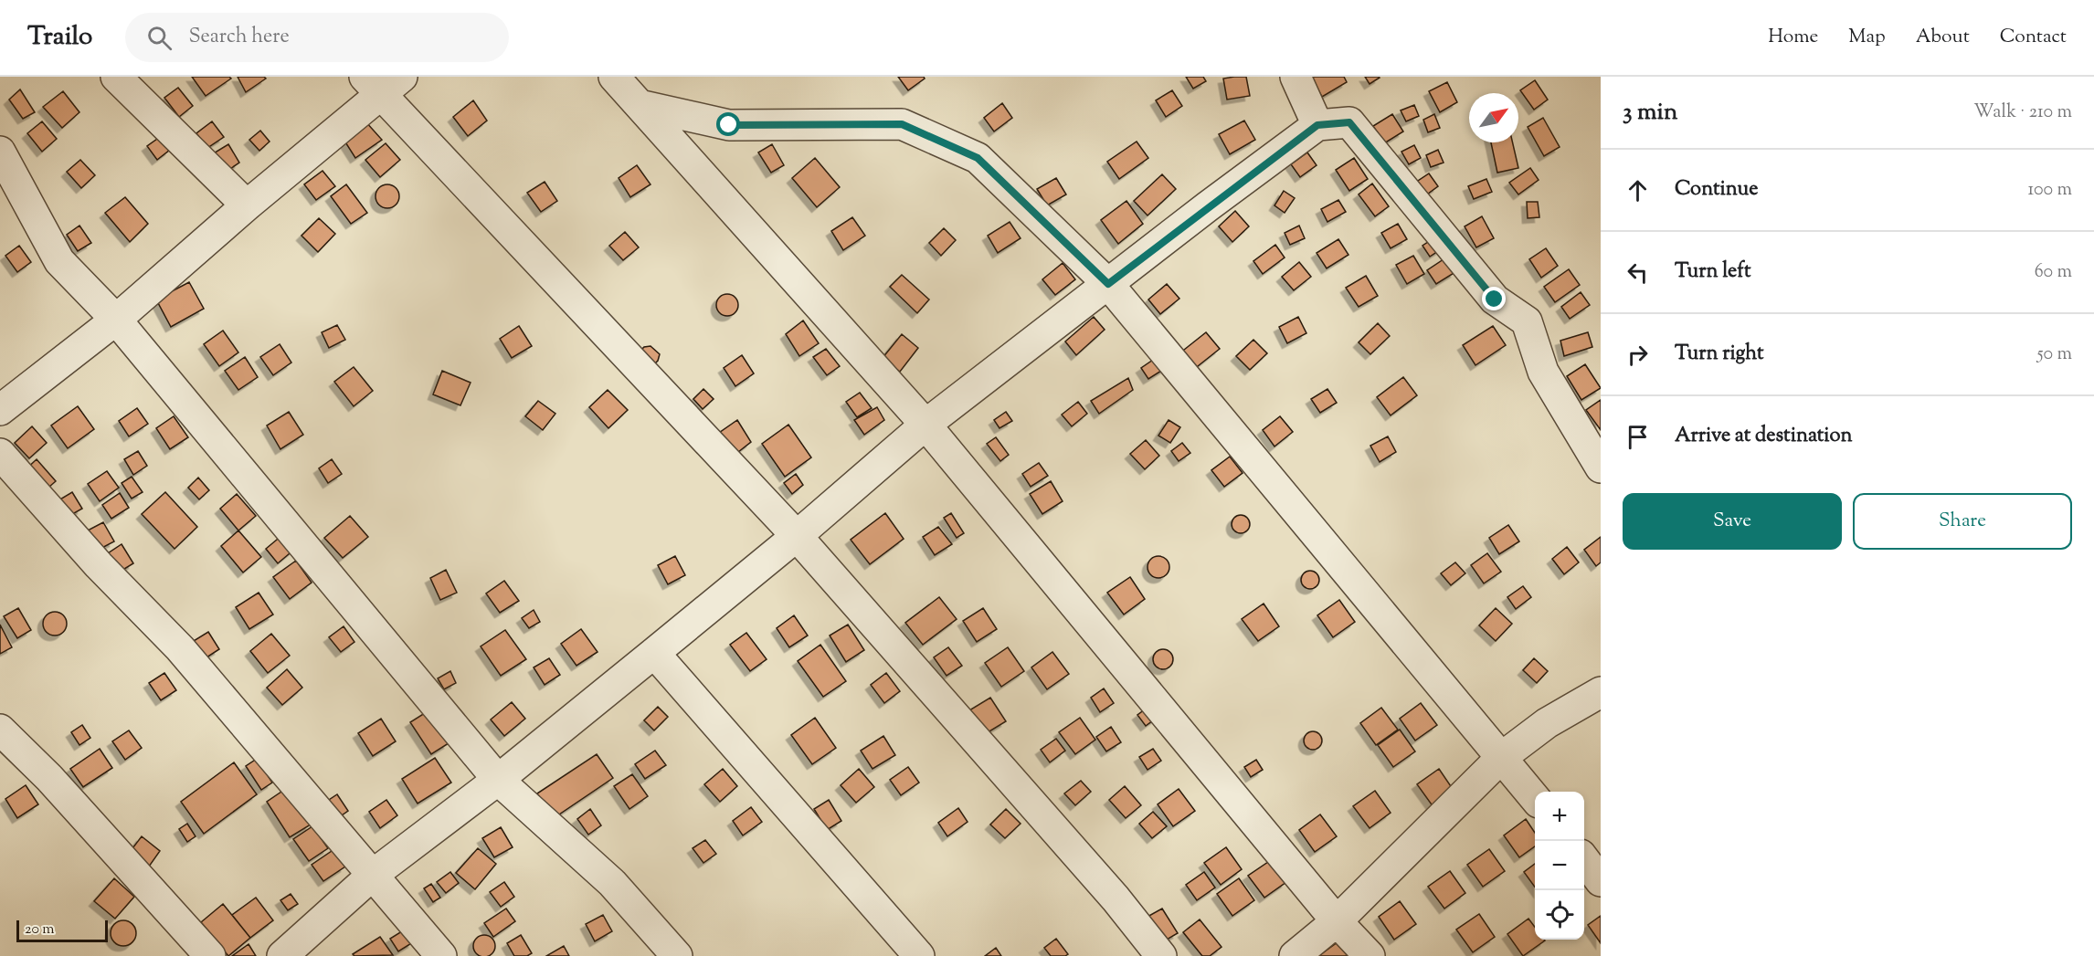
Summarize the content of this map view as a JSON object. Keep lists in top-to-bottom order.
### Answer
{
  "scale_bar": "20 m",
  "north": "top right",
  "page": {
    "header": "Trailo",
    "search": "Search here",
    "nav": [
      "Home",
      "Map",
      "About",
      "Contact"
    ],
    "heading": ["3 min", "Walk · 210 m"],
    "list": [
      ["Continue", "100 m"],
      ["Turn left", "60 m"],
      ["Turn right", "50 m"],
      "Arrive at destination"
    ],
    "buttons": ["Save", "Share"],
    "map_buttons": ["+", "−"],
    "scale": "20 m"
  }
}
